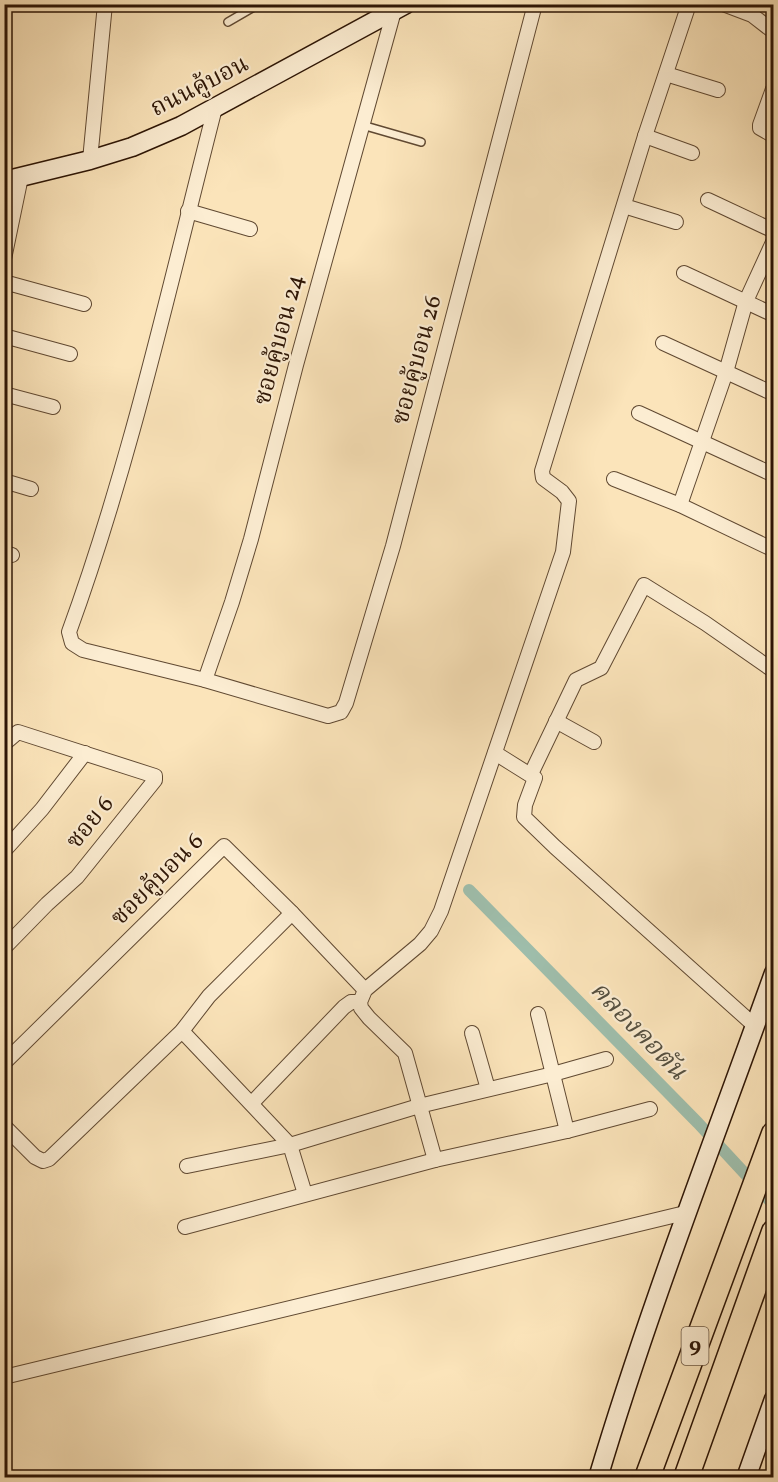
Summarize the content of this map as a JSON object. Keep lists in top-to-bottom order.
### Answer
{
  "streets": {
    "highway": ["9"],
    "main road": ["ถนนคู้บอน"],
    "street": [
      "ซอยคู้บอน 24",
      "ซอยคู้บอน 26",
      "ซอย 6",
      "ซอยคู้บอน 6"
    ]
  },
  "crossings": [
    ["ถนนคู้บอน", "ซอยคู้บอน 24"],
    ["ซอยคู้บอน 24", "ซอยคู้บอน 26"]
  ],
  "water": ["คลองคอตัน"]
}
